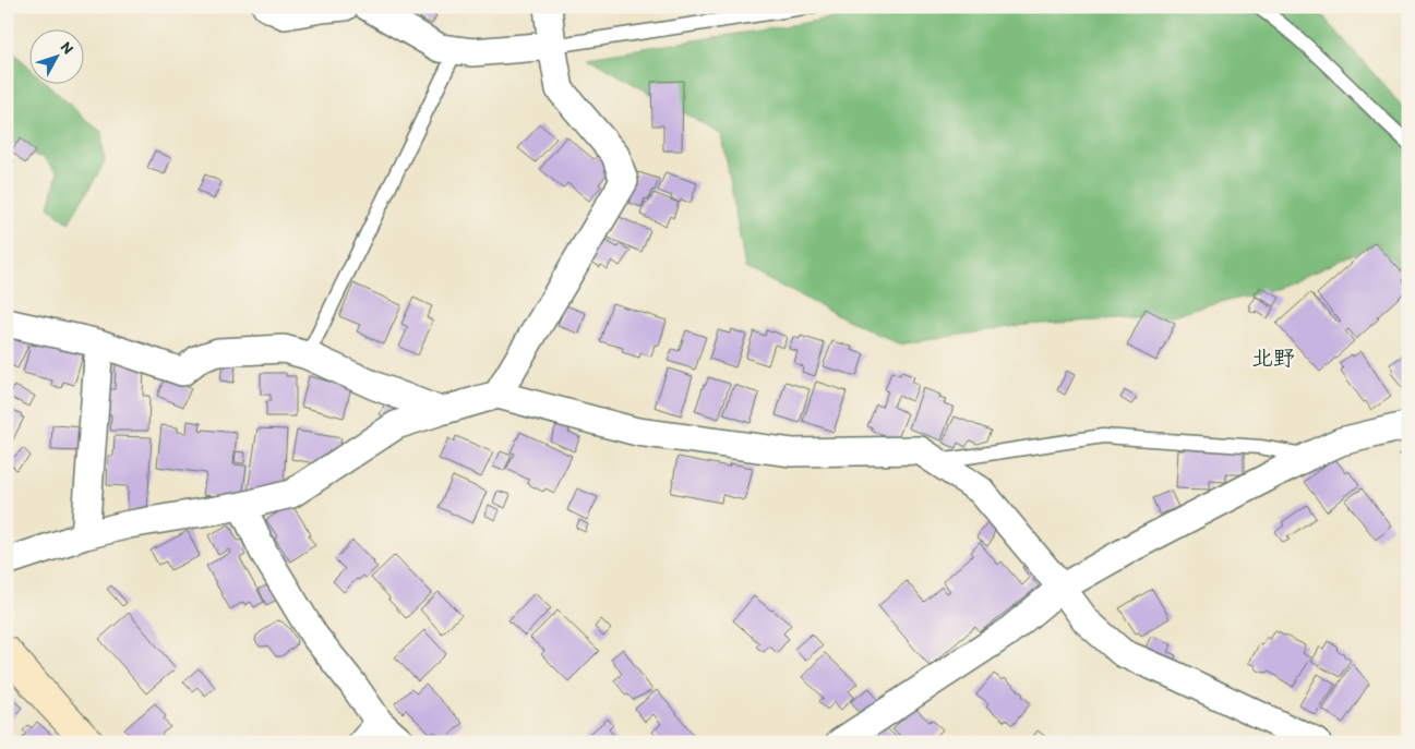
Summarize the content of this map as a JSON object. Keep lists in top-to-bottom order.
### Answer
{
  "districts": ["北野"],
  "north": "top right"
}
